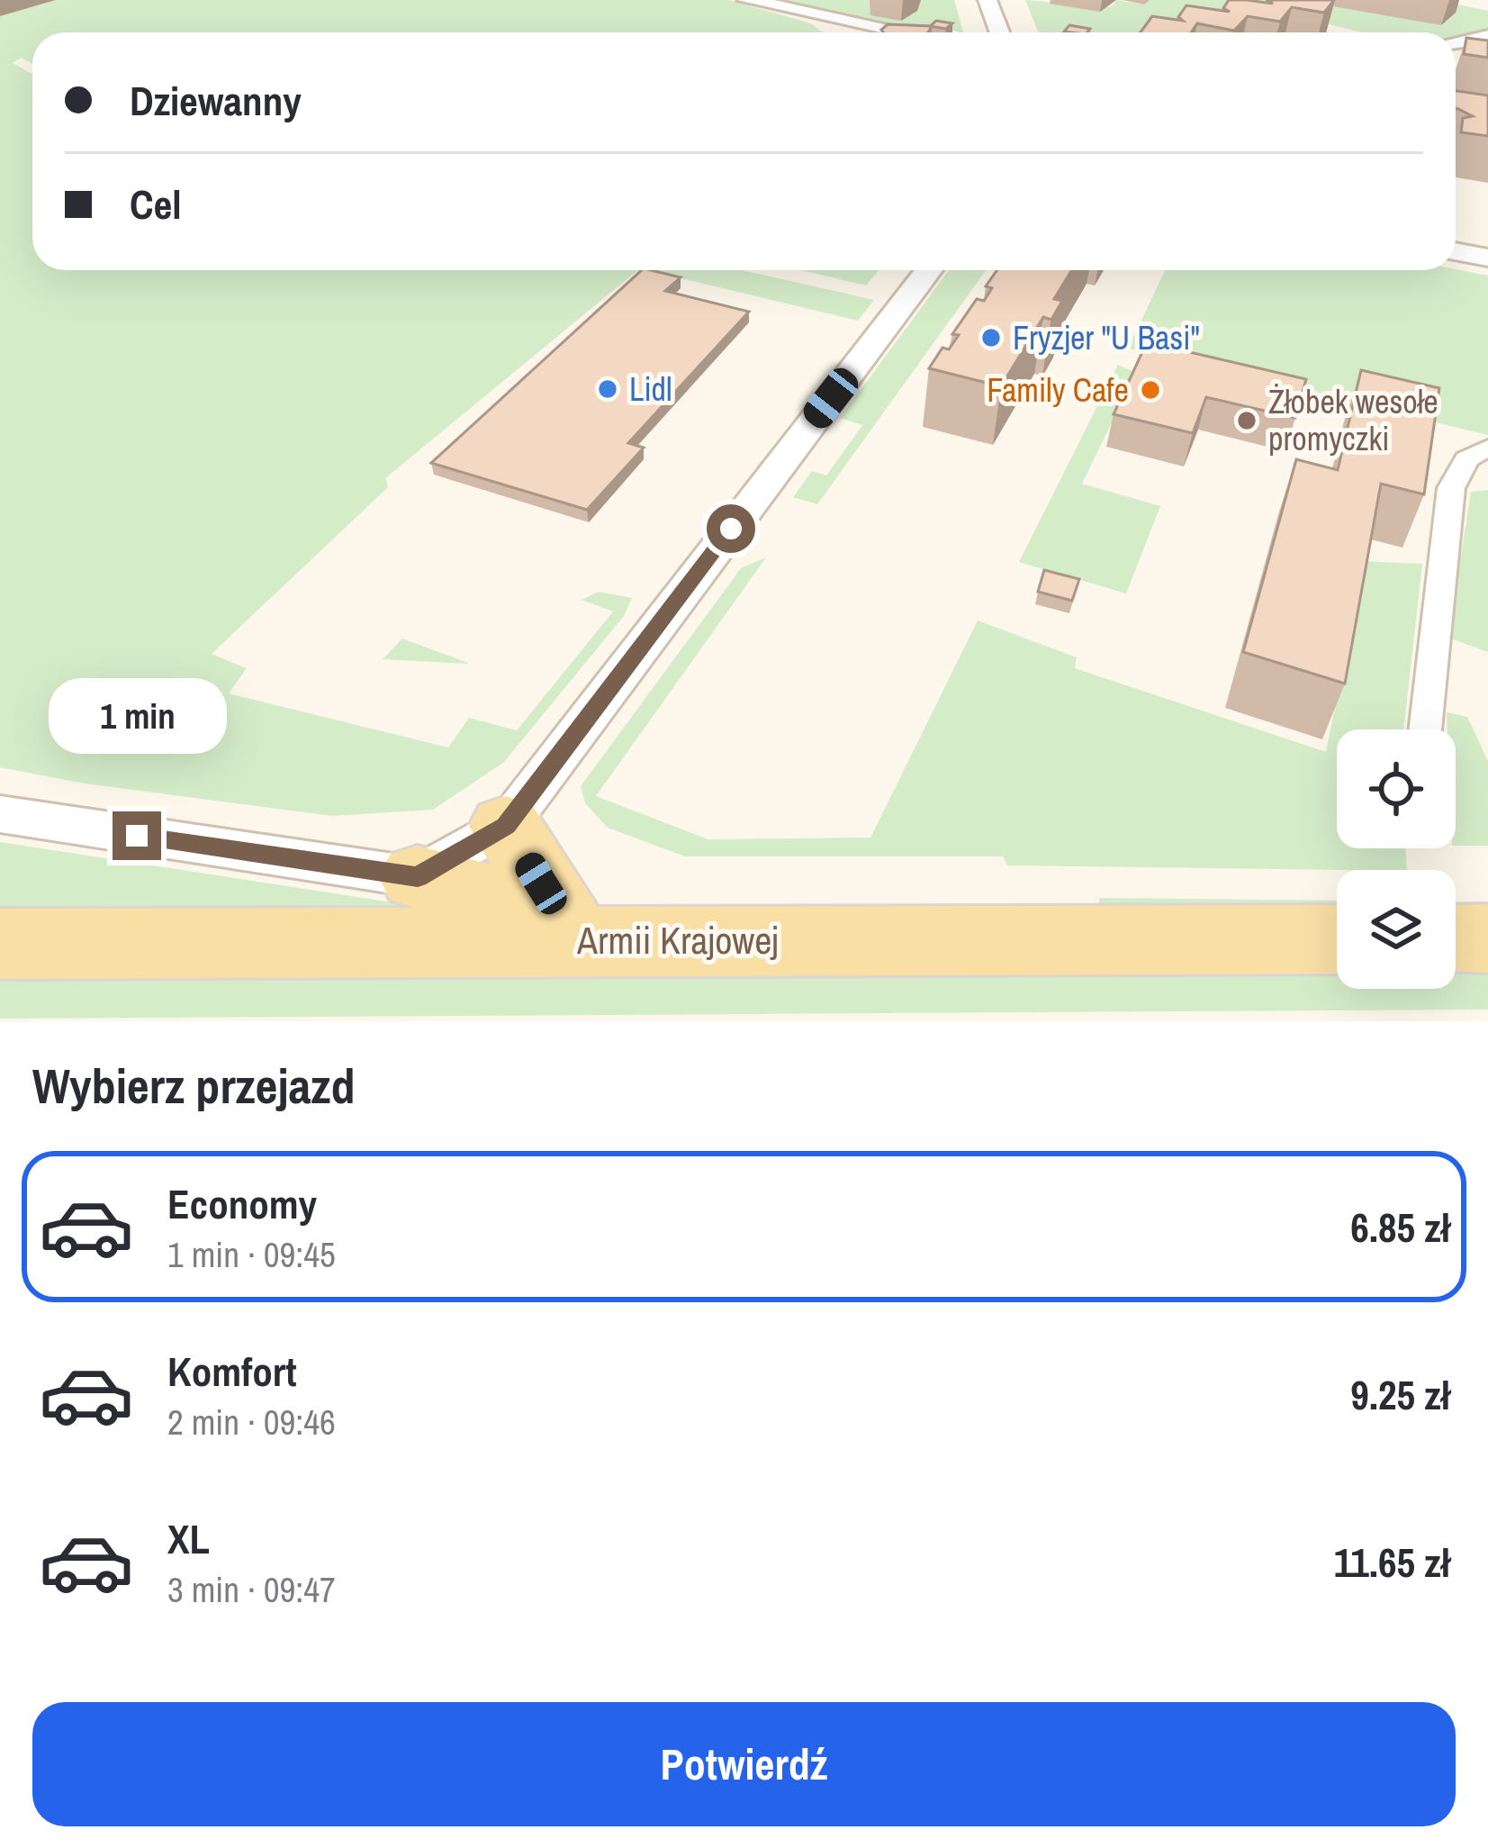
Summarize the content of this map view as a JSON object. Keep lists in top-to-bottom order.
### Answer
{
  "streets": {
    "main road": ["Armii Krajowej"]
  },
  "places": [
    "Fryzjer \"U Basi\"",
    "Lidl",
    "Family Cafe",
    "Żłobek wesołe promyczki"
  ],
  "page": {
    "banner": ["Dziewanny", "Cel"],
    "bubble": "1 min",
    "heading": "Wybierz przejazd",
    "list": [
      {
        "name": "Economy",
        "note": "1 min · 09:45",
        "value": "6.85 zł"
      },
      {
        "name": "Komfort",
        "note": "2 min · 09:46",
        "value": "9.25 zł"
      },
      {
        "name": "XL",
        "note": "3 min · 09:47",
        "value": "11.65 zł"
      }
    ],
    "buttons": "Potwierdź"
  }
}
